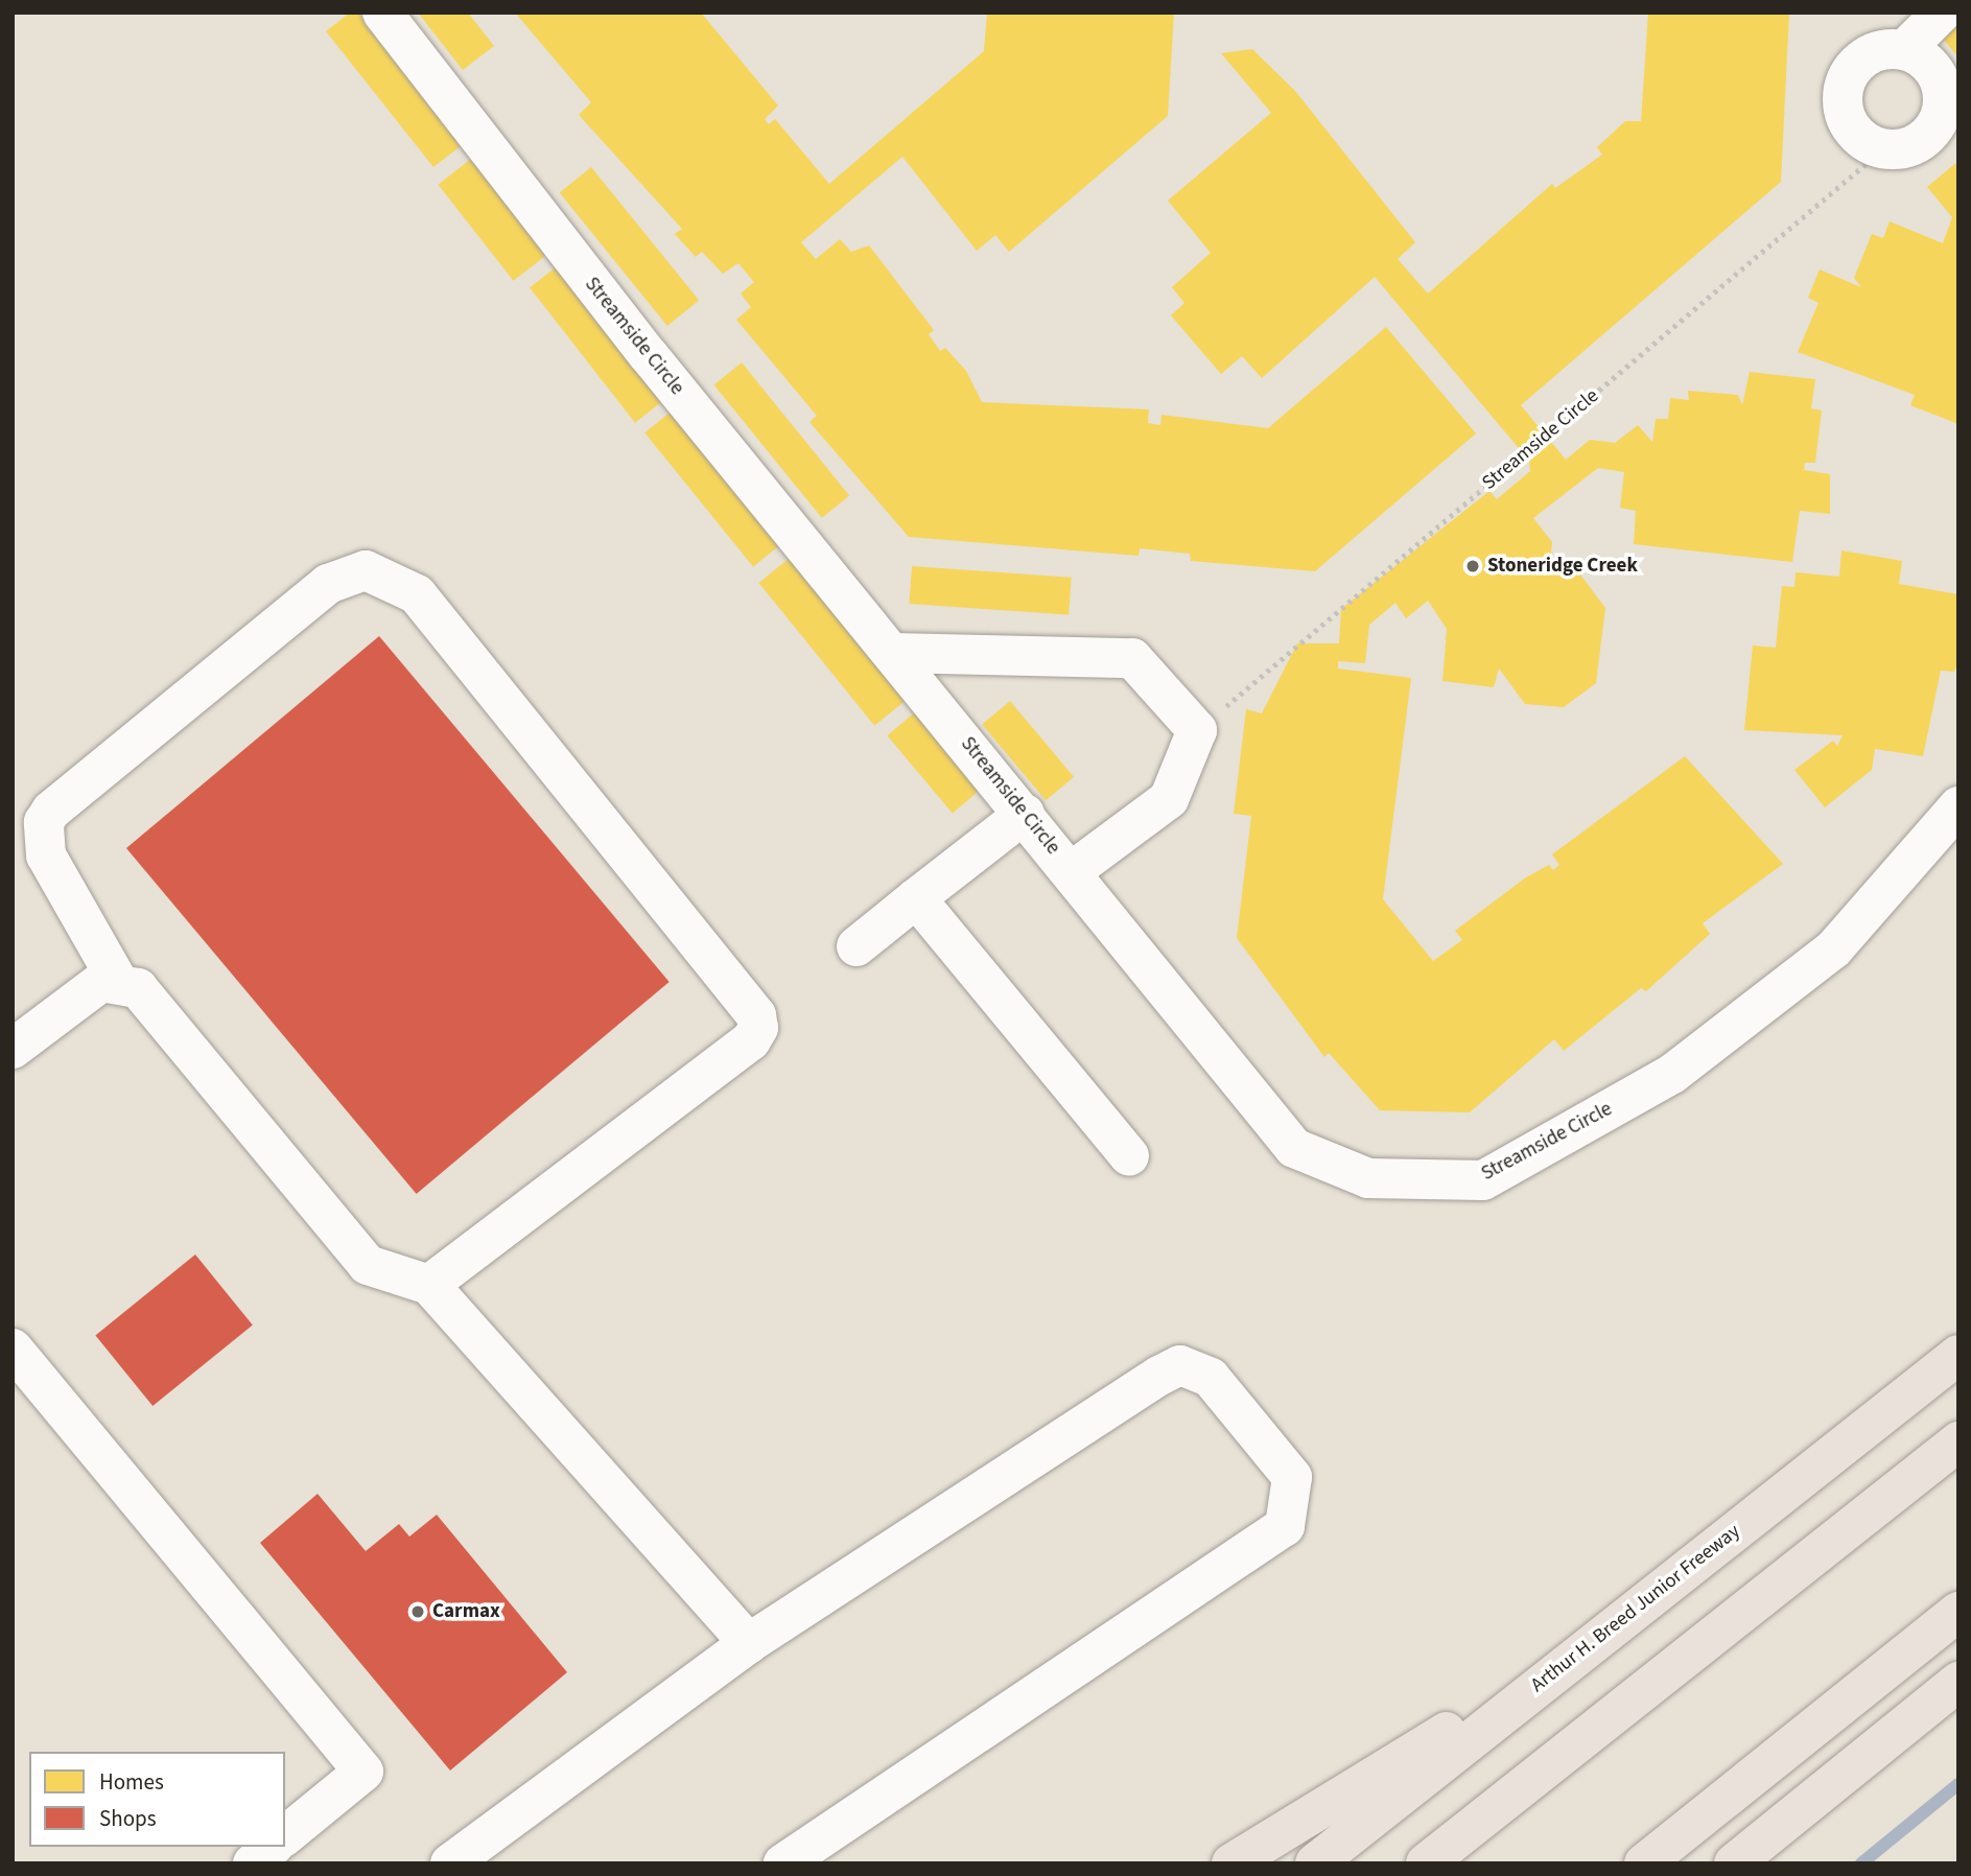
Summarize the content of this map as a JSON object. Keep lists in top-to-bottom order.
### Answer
{
  "streets": {
    "highway": ["Arthur H. Breed Junior Freeway"],
    "street": ["Streamside Circle"]
  },
  "places": ["Stoneridge Creek", "Carmax"],
  "legend": ["Homes", "Shops"]
}
